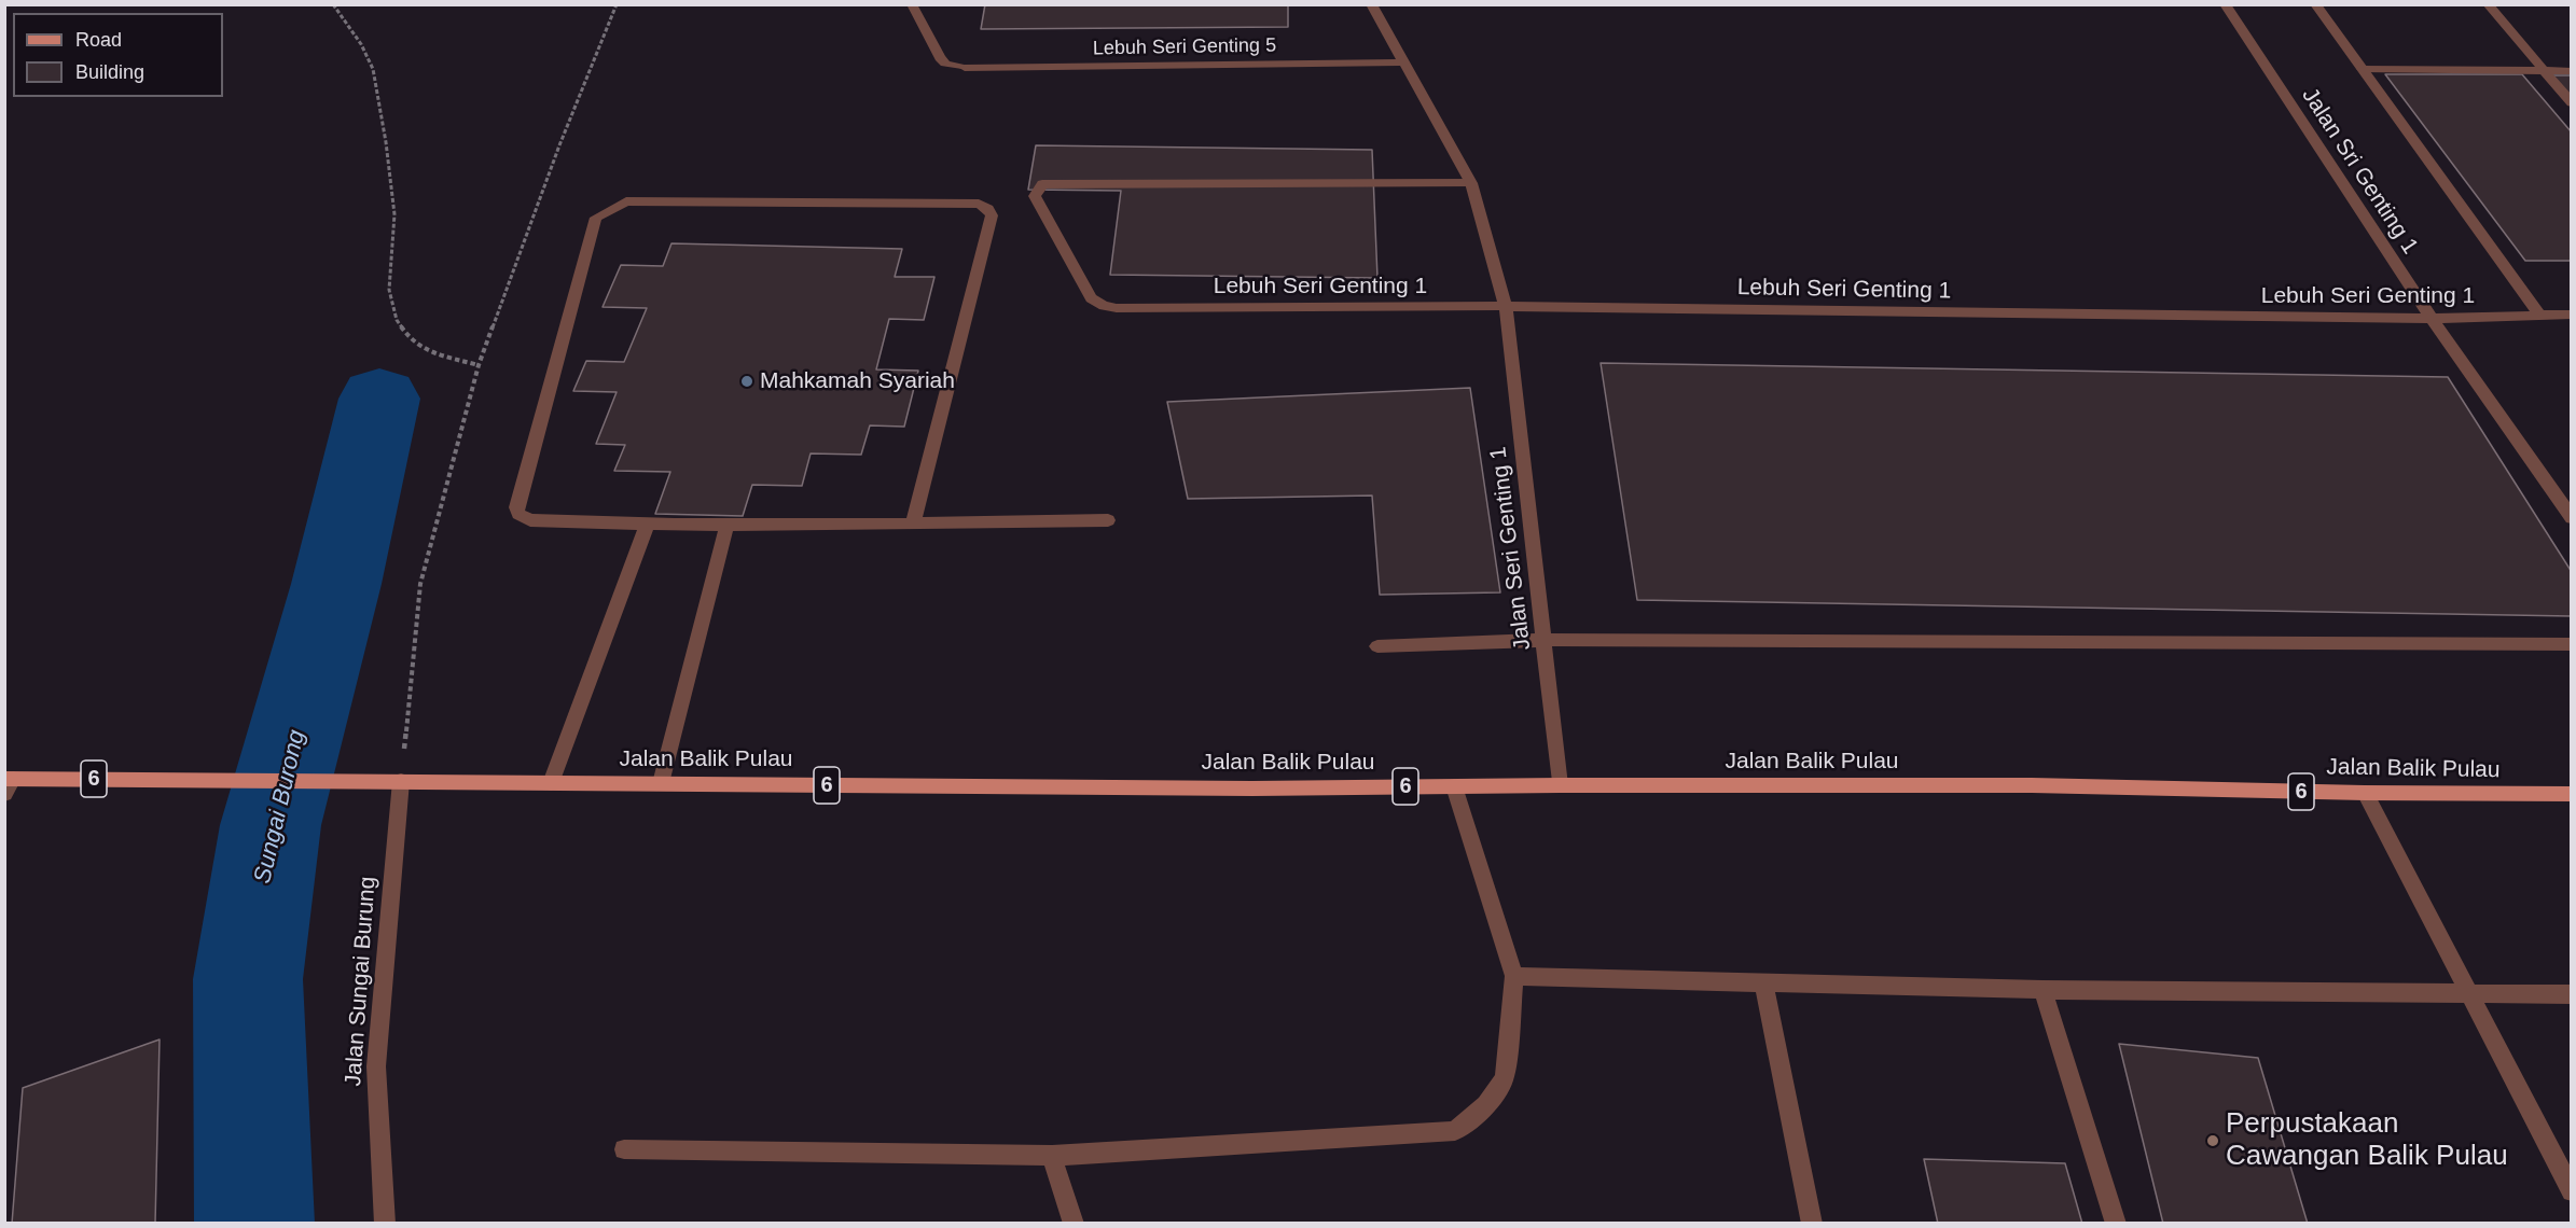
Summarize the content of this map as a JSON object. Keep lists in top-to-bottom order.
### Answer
{
  "streets": {
    "main road": ["Jalan Balik Pulau", "6"],
    "street": [
      "Lebuh Seri Genting 5",
      "Jalan Sri Genting 1",
      "Lebuh Seri Genting 1",
      "Jalan Seri Genting 1",
      "Jalan Sungai Burung"
    ]
  },
  "crossings": [
    ["Lebuh Seri Genting 5", "Jalan Seri Genting 1"],
    ["Jalan Sri Genting 1", "Lebuh Seri Genting 1"],
    ["Lebuh Seri Genting 1", "Jalan Seri Genting 1"],
    ["Jalan Seri Genting 1", "Jalan Balik Pulau"],
    ["Jalan Balik Pulau", "Jalan Sungai Burung"]
  ],
  "water": ["Sungai Burong"],
  "places": ["Mahkamah Syariah", "Perpustakaan Cawangan Balik Pulau"],
  "legend": ["Road", "Building"]
}
